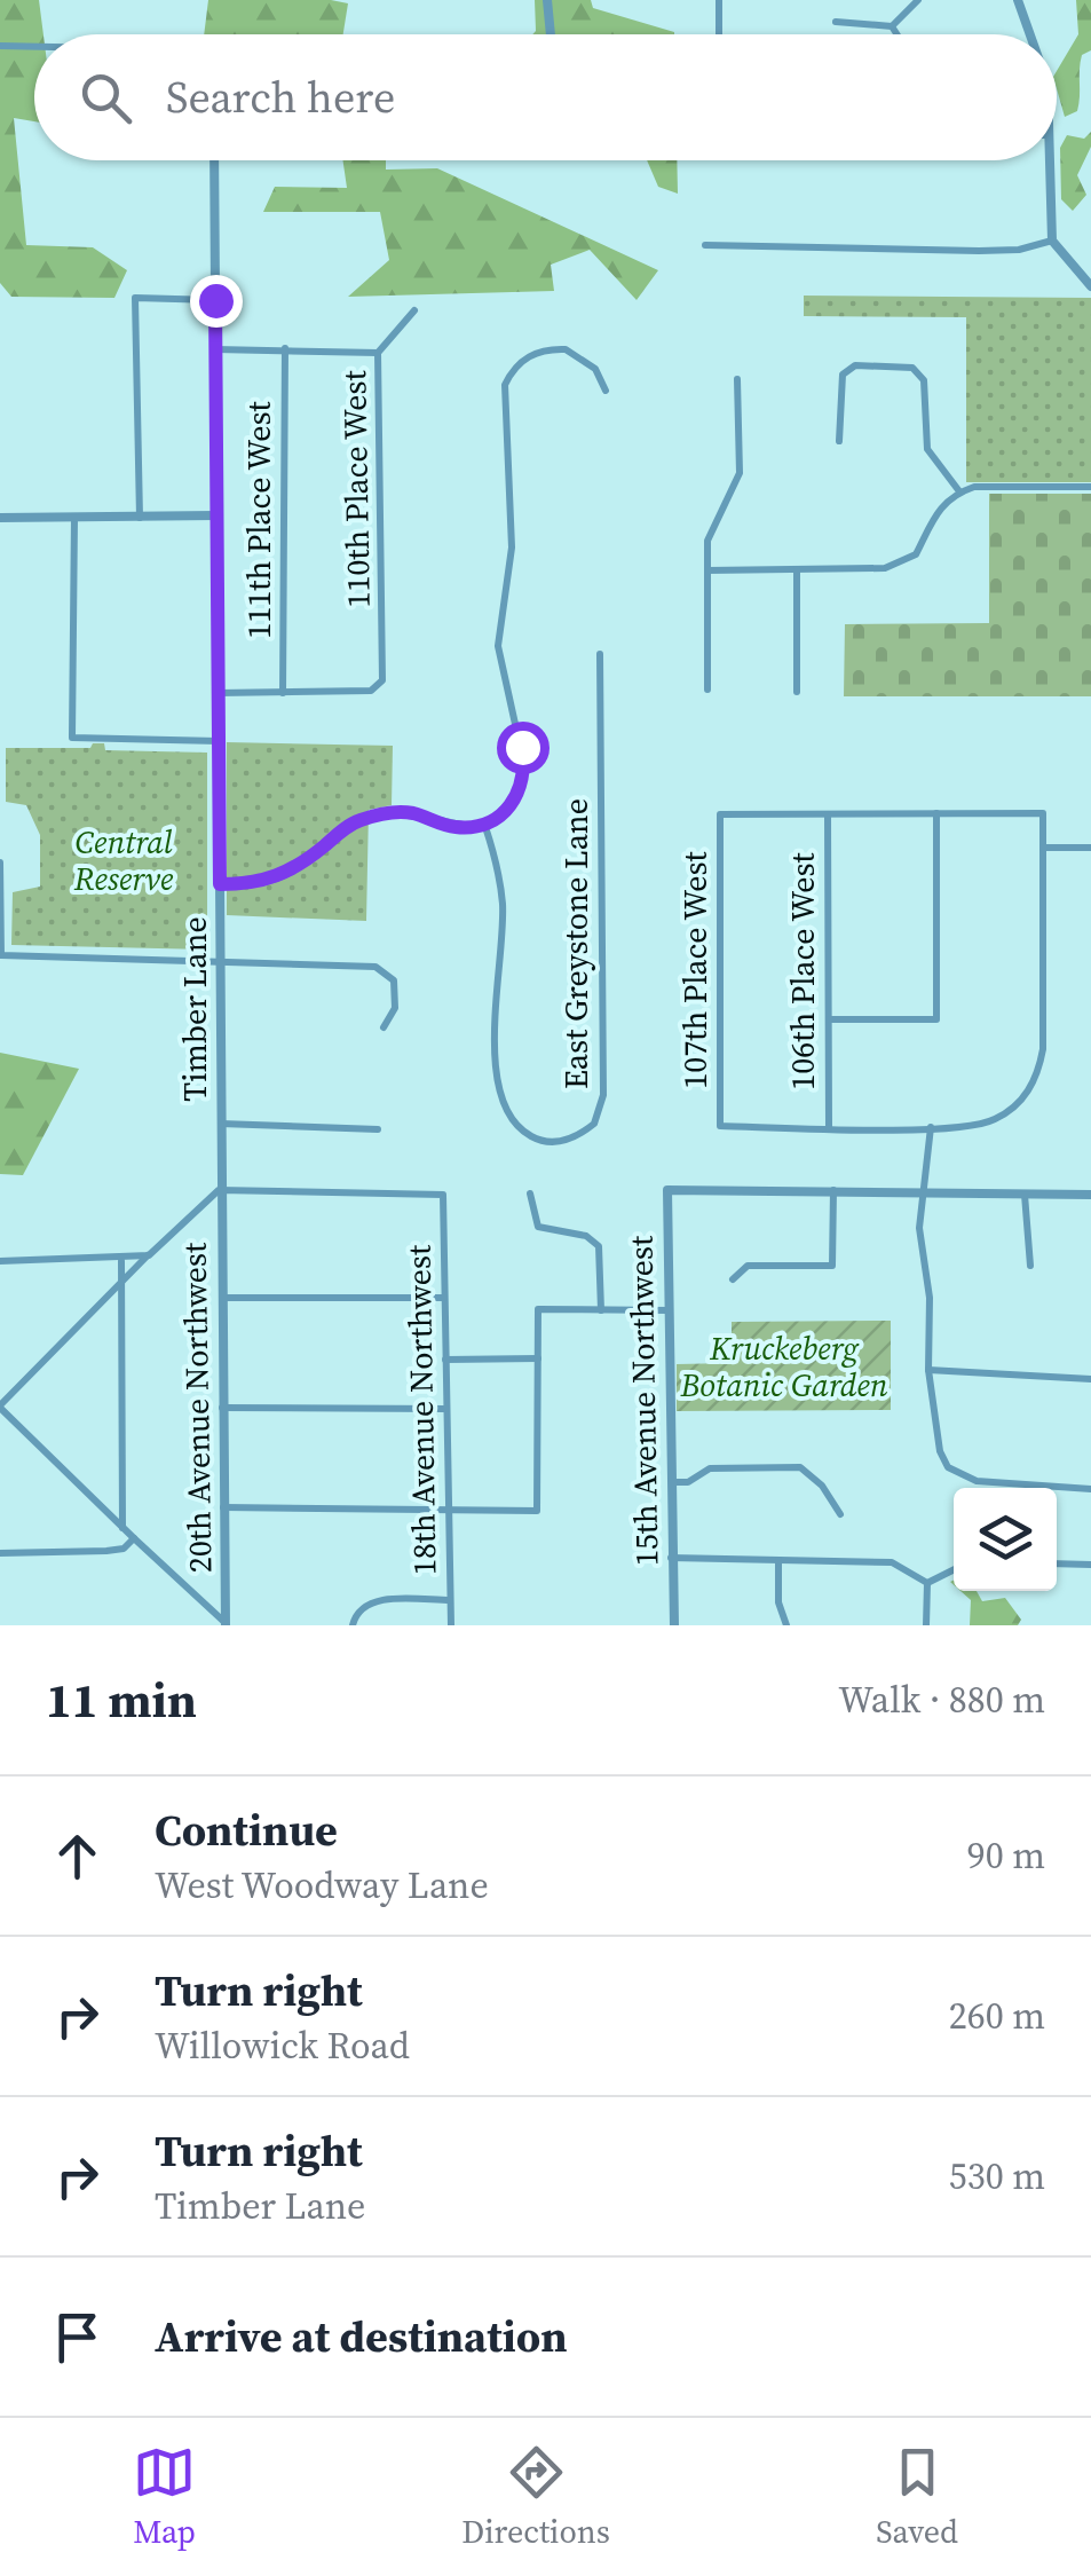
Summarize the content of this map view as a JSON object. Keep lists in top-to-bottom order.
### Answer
{
  "streets": {
    "street": [
      "110th Place West",
      "111th Place West",
      "East Greystone Lane",
      "107th Place West",
      "106th Place West",
      "Timber Lane",
      "15th Avenue Northwest",
      "20th Avenue Northwest",
      "18th Avenue Northwest"
    ]
  },
  "crossings": [
    ["110th Place West", "111th Place West"],
    ["107th Place West", "106th Place West"],
    ["Timber Lane", "20th Avenue Northwest"],
    ["Timber Lane", "18th Avenue Northwest"],
    ["20th Avenue Northwest", "18th Avenue Northwest"]
  ],
  "parks": ["Central Reserve", "Kruckeberg Botanic Garden"],
  "page": {
    "search": "Search here",
    "heading": ["11 min", "Walk · 880 m"],
    "list": [
      ["Continue", "West Woodway Lane", "90 m"],
      ["Turn right", "Willowick Road", "260 m"],
      ["Turn right", "Timber Lane", "530 m"],
      "Arrive at destination"
    ],
    "nav": ["Map", "Directions", "Saved"]
  }
}
